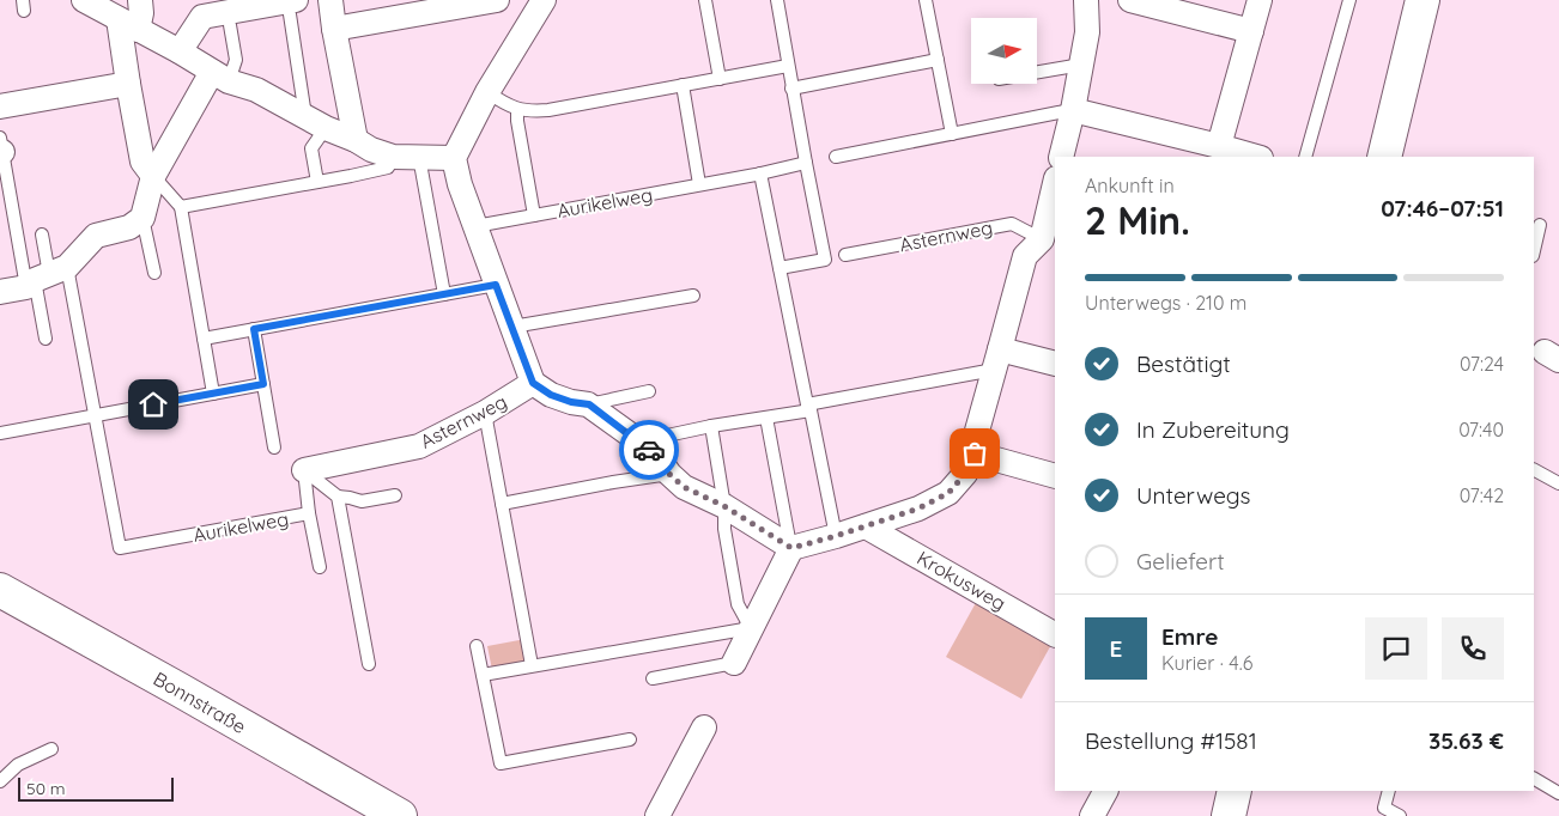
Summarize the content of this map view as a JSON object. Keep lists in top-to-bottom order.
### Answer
{
  "streets": {
    "main road": ["Bonnstraße"],
    "street": ["Asternweg", "Krokusweg"],
    "lane": ["Aurikelweg"]
  },
  "crossings": [
    ["Aurikelweg", "Asternweg"]
  ],
  "scale_bar": "50 m",
  "north": "right",
  "page": {
    "heading": ["2 Min.", "Ankunft in", "07:46–07:51"],
    "panel": [
      "Emre",
      "Kurier · 4.6",
      "Bestellung #1581",
      "35.63 €"
    ],
    "bar": "Unterwegs · 210 m",
    "list": [
      ["Bestätigt", "07:24"],
      ["In Zubereitung", "07:40"],
      ["Unterwegs", "07:42"],
      "Geliefert"
    ],
    "round": "E",
    "scale": "50 m"
  }
}
